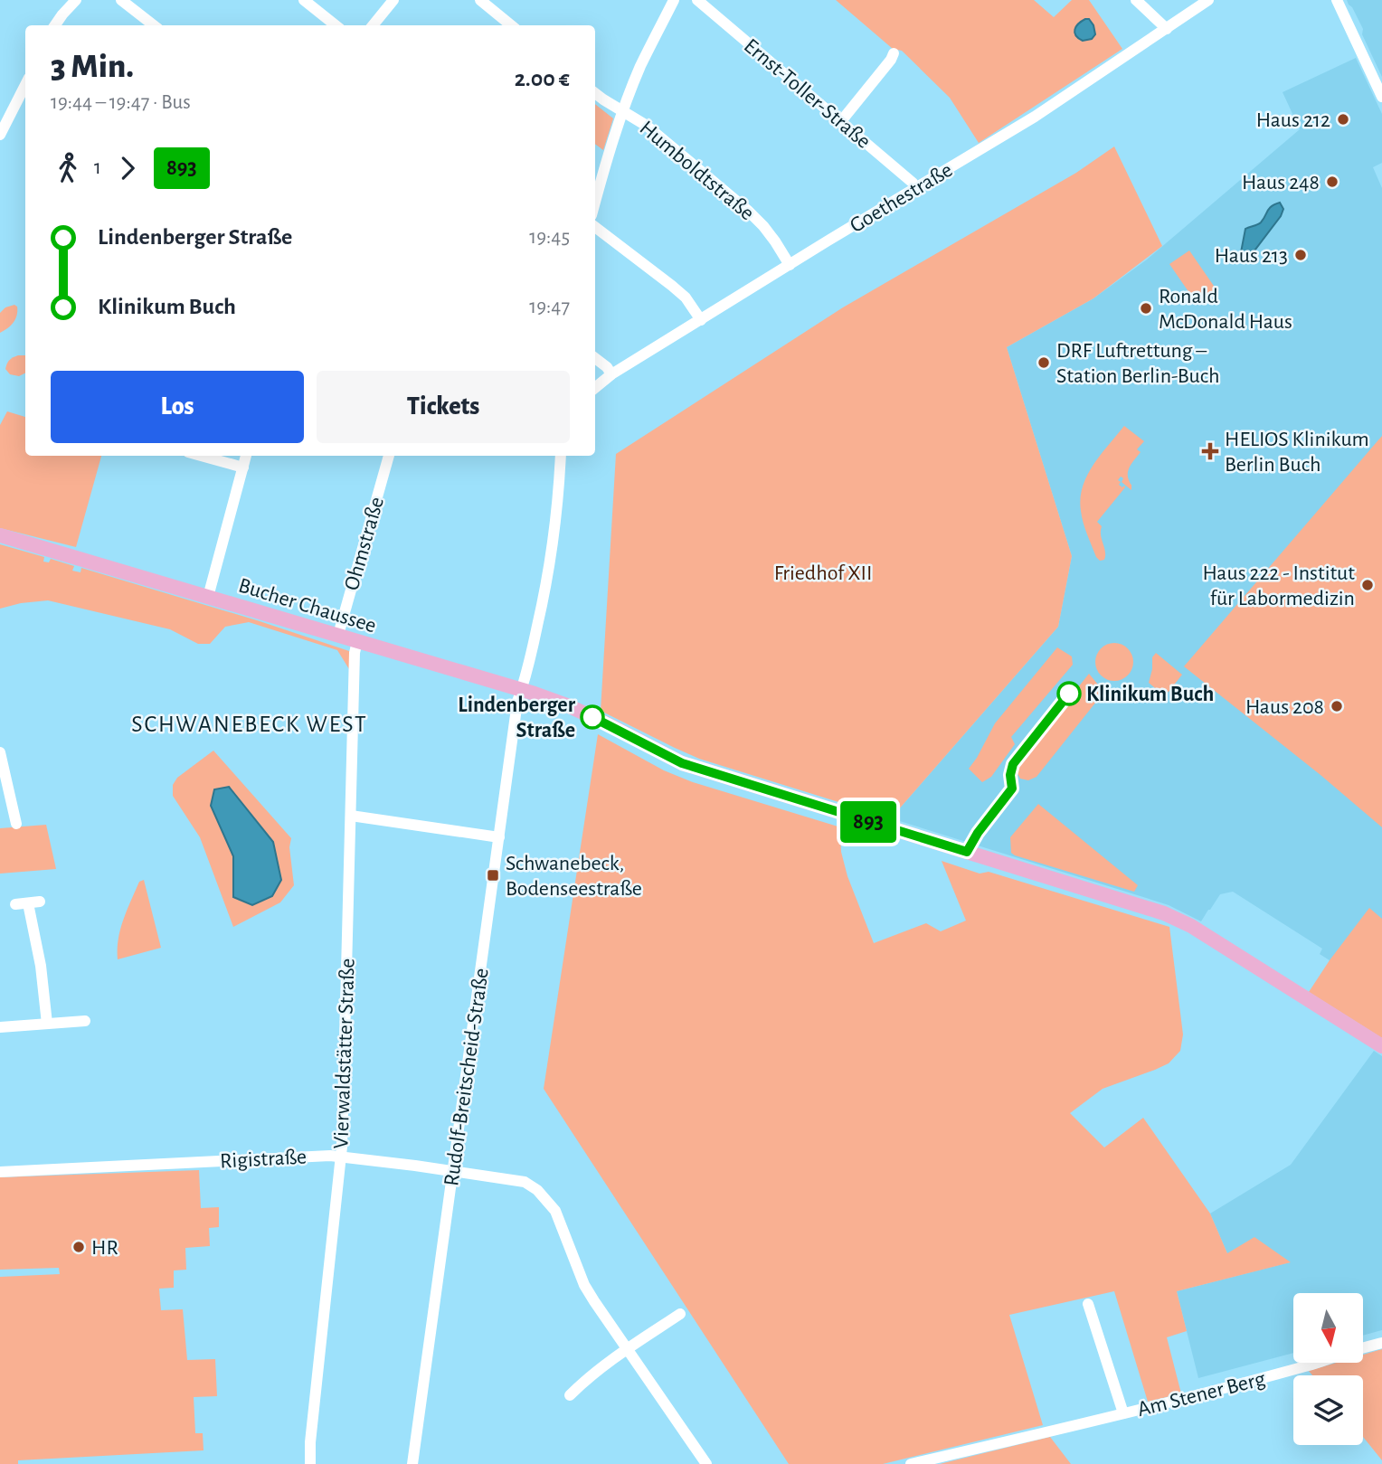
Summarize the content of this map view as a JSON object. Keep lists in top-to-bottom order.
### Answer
{
  "streets": {
    "main road": ["Bucher Chaussee"],
    "street": [
      "Ernst-Toller-Straße",
      "Humboldtstraße",
      "Goethestraße",
      "Ohmstraße",
      "Vierwaldstätter Straße",
      "Rudolf-Breitscheid-Straße",
      "Rigistraße",
      "Am Stener Berg"
    ]
  },
  "crossings": [
    ["Ernst-Toller-Straße", "Goethestraße"],
    ["Humboldtstraße", "Goethestraße"],
    ["Ohmstraße", "Bucher Chaussee"],
    ["Bucher Chaussee", "Vierwaldstätter Straße"],
    ["Bucher Chaussee", "Rudolf-Breitscheid-Straße"],
    ["Vierwaldstätter Straße", "Rigistraße"],
    ["Rudolf-Breitscheid-Straße", "Rigistraße"]
  ],
  "districts": ["SCHWANEBECK WEST"],
  "parks": ["Friedhof XII"],
  "places": {
    "other": [
      "Haus 212",
      "Haus 248",
      "Haus 213",
      "Ronald McDonald Haus",
      "DRF Luftrettung – Station Berlin-Buch",
      "Haus 222 - Institut für Labormedizin",
      "Klinikum Buch",
      "Haus 208",
      "Lindenberger Straße",
      "HR"
    ],
    "health": ["HELIOS Klinikum Berlin Buch"],
    "transit": ["Schwanebeck, Bodenseestraße"]
  },
  "lines": ["bus line 893"],
  "north": "bottom",
  "page": {
    "on_map": "893",
    "heading": ["3 Min.", "19:44 – 19:47 · Bus", "2.00 €"],
    "legs": ["1", "893"],
    "list": [
      {
        "name": "Lindenberger Straße",
        "value": "19:45"
      },
      {
        "name": "Klinikum Buch",
        "value": "19:47"
      }
    ],
    "buttons": ["Los", "Tickets"]
  }
}
